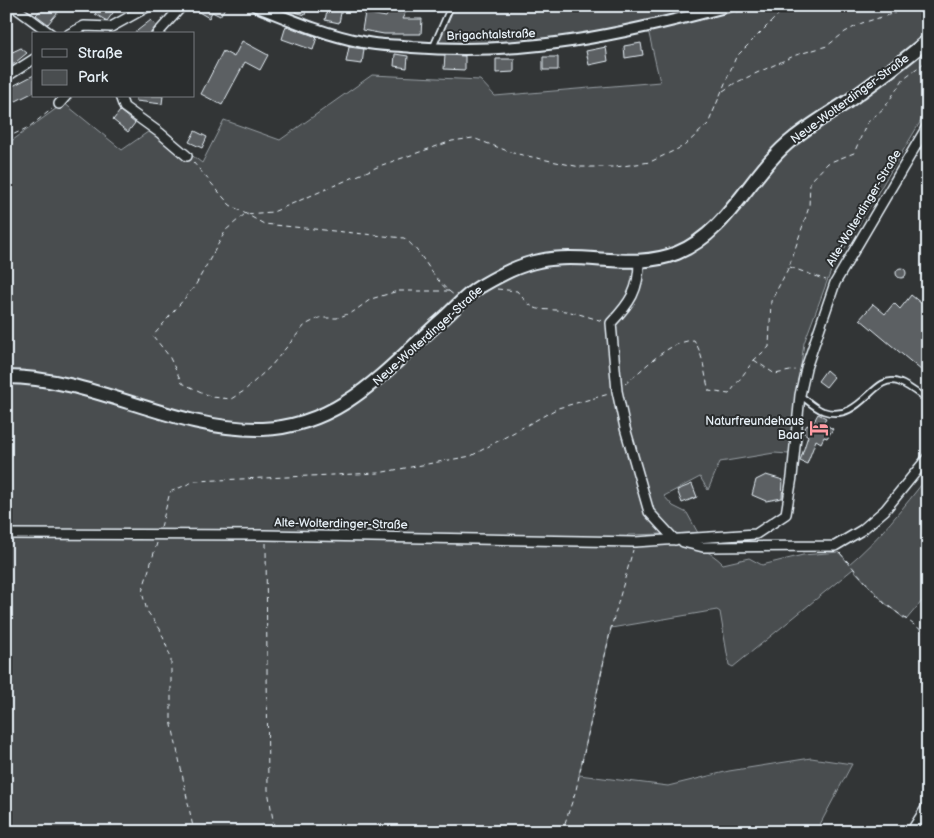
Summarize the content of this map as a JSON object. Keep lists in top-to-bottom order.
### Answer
{
  "streets": {
    "main road": ["Neue-Wolterdinger-Straße"],
    "street": ["Brigachtalstraße", "Alte-Wolterdinger-Straße"]
  },
  "places": {
    "hotel": ["Naturfreundehaus Baar"]
  },
  "legend": ["Straße", "Park"]
}
